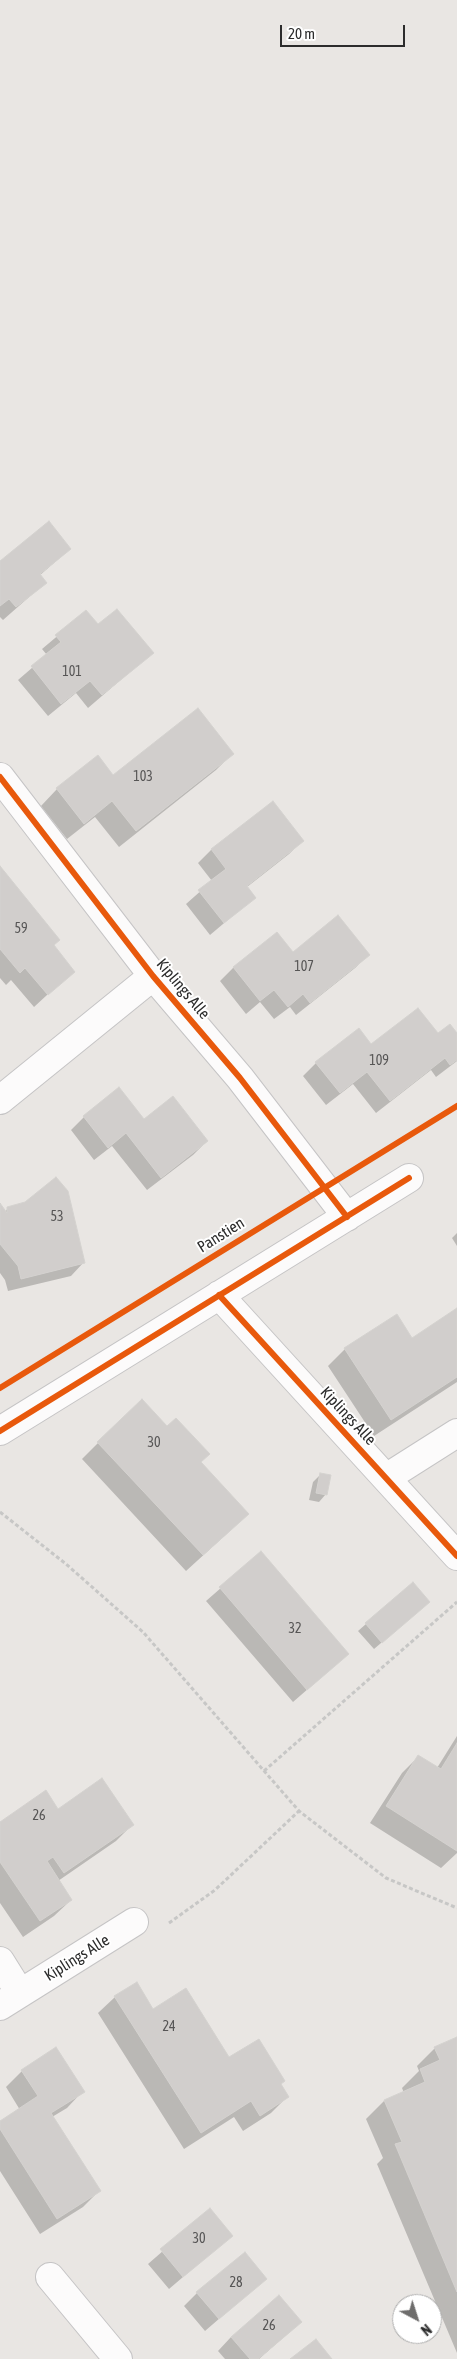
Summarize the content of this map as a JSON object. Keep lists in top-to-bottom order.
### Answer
{
  "streets": {
    "street": ["Kiplings Alle"],
    "cycle path": ["Panstien"]
  },
  "house_numbers": [
    "101",
    "103",
    "59",
    "107",
    "109",
    "53",
    "30",
    "32",
    "26",
    "24",
    "30",
    "28",
    "26"
  ],
  "scale_bar": "20 m",
  "north": "bottom right"
}
